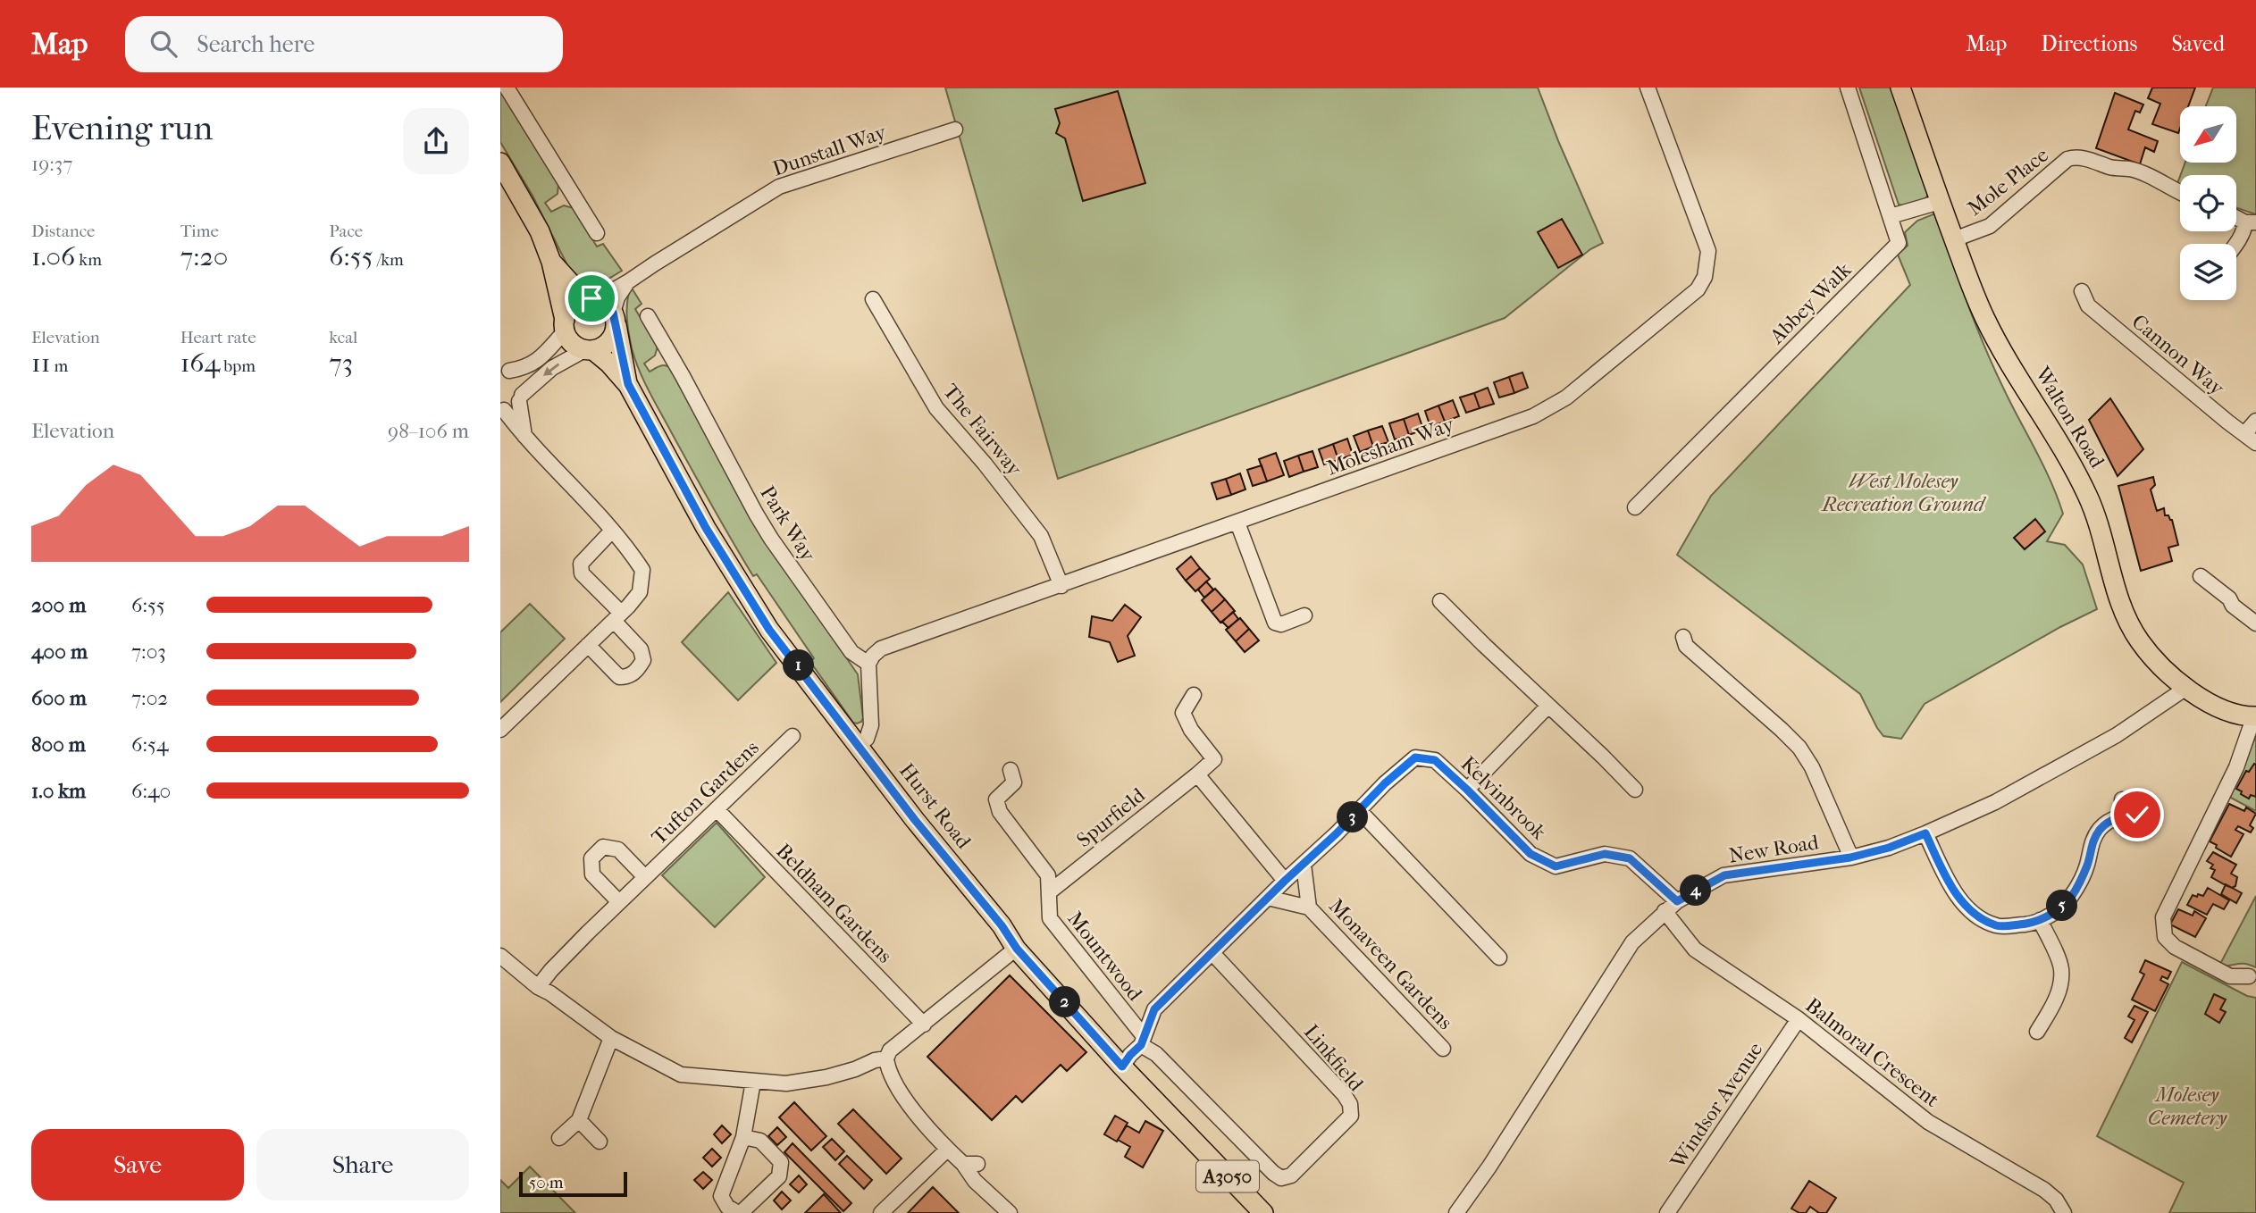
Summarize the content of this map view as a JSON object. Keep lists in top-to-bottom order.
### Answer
{
  "streets": {
    "main road": ["Walton Road", "Hurst Road", "A3050"],
    "street": [
      "Dunstall Way",
      "Mole Place",
      "Abbey Walk",
      "Cannon Way",
      "The Fairway",
      "Molesham Way",
      "Park Way",
      "Tufton Gardens",
      "Kelvinbrook",
      "Spurfield",
      "New Road",
      "Beldham Gardens",
      "Mountwood",
      "Monaveen Gardens",
      "Balmoral Crescent",
      "Linkfield",
      "Windsor Avenue"
    ]
  },
  "crossings": [
    ["Dunstall Way", "Hurst Road"],
    ["Mole Place", "Walton Road"],
    ["Walton Road", "New Road"],
    ["The Fairway", "Molesham Way"],
    ["Molesham Way", "Park Way"],
    ["Tufton Gardens", "Beldham Gardens"],
    ["Kelvinbrook", "Hurst Road"],
    ["Kelvinbrook", "New Road"],
    ["Kelvinbrook", "Mountwood"],
    ["Kelvinbrook", "Monaveen Gardens"],
    ["Kelvinbrook", "Linkfield"],
    ["Spurfield", "Mountwood"],
    ["New Road", "Balmoral Crescent"],
    ["Mountwood", "Linkfield"],
    ["Balmoral Crescent", "Windsor Avenue"]
  ],
  "parks": ["West Molesey Recreation Ground", "Molesey Cemetery"],
  "scale_bar": "50 m",
  "north": "bottom left",
  "page": {
    "header": "Map",
    "search": "Search here",
    "nav": ["Map", "Directions", "Saved"],
    "heading": ["Evening run", "19:37"],
    "stats": [
      ["Distance", "1.06 km"],
      ["Time", "7:20"],
      ["Pace", "6:55 /km"],
      ["Elevation", "11 m"],
      ["Heart rate", "164 bpm"],
      ["kcal", "73"]
    ],
    "chart": ["Elevation", "98–106 m"],
    "list": [
      {
        "name": "200 m",
        "note": "6:55"
      },
      {
        "name": "400 m",
        "note": "7:03"
      },
      {
        "name": "600 m",
        "note": "7:02"
      },
      {
        "name": "800 m",
        "note": "6:54"
      },
      {
        "name": "1.0 km",
        "note": "6:40"
      }
    ],
    "pins": [
      "1",
      "3",
      "4",
      "5",
      "2"
    ],
    "buttons": ["Save", "Share"],
    "scale": "50 m"
  }
}
